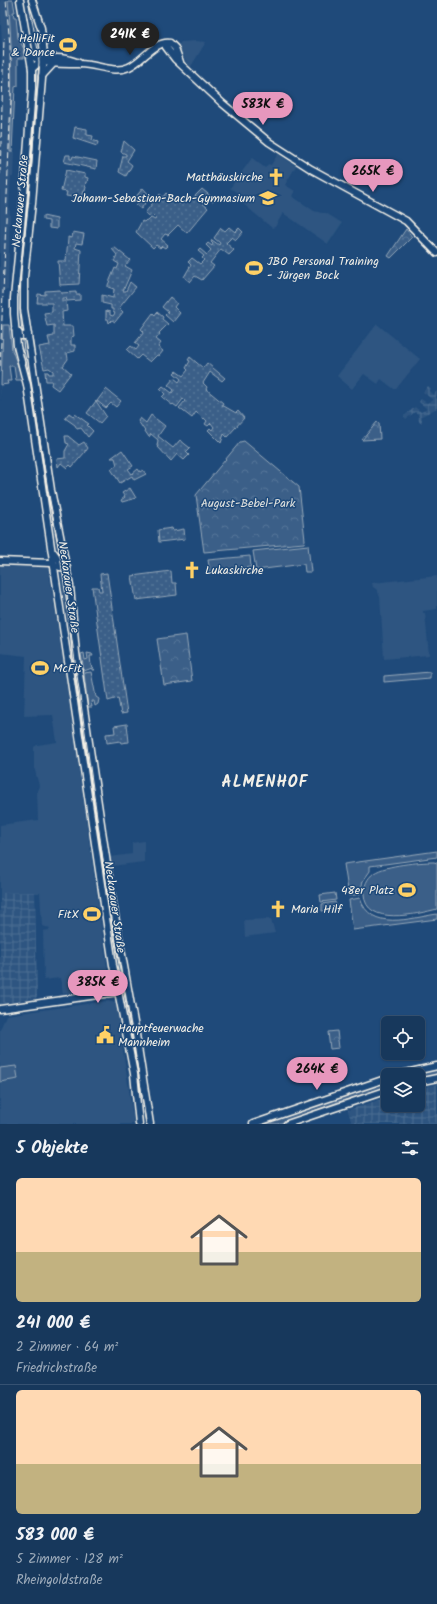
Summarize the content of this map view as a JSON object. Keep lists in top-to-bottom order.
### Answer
{
  "streets": {
    "main road": ["Neckarauer Straße"]
  },
  "districts": ["ALMENHOF"],
  "parks": ["August-Bebel-Park"],
  "places": {
    "sports": [
      "HelliFit & Dance",
      "JBO Personal Training - Jürgen Bock",
      "McFit",
      "48er Platz",
      "FitX"
    ],
    "church": ["Matthäuskirche", "Lukaskirche", "Maria Hilf"],
    "school or university": ["Johann-Sebastian-Bach-Gymnasium"],
    "public building": ["Hauptfeuerwache Mannheim"]
  },
  "page": {
    "price": [
      "241K €",
      "583K €",
      "265K €",
      "385K €",
      "264K €"
    ],
    "heading": "5 Objekte",
    "list": [
      {
        "name": "241 000 €",
        "note": "2 Zimmer · 64 m² · Friedrichstraße"
      },
      {
        "name": "583 000 €",
        "note": "5 Zimmer · 128 m² · Rheingoldstraße"
      }
    ]
  }
}
